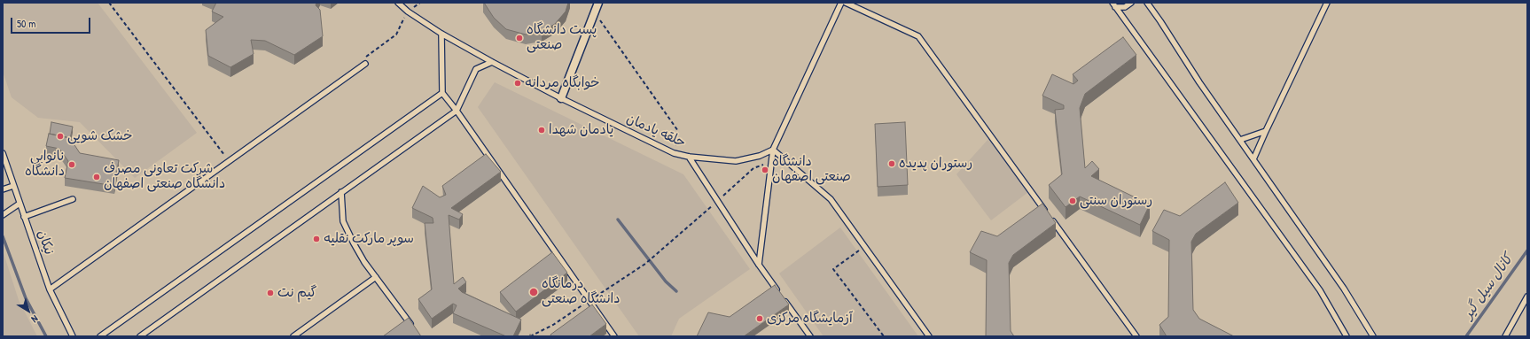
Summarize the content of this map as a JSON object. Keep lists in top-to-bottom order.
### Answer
{
  "streets": {
    "lane": ["حلقه یادمان", "نیکان"]
  },
  "water": ["کانال سیل گیر"],
  "places": [
    "پست دانشگاه صنعتی",
    "خوابگاه مردانه",
    "یادمان شهدا",
    "خشک شویی",
    "رستوران پدیده",
    "نانوایی دانشگاه",
    "دانشگاه صنعتی اصفهان",
    "شرکت تعاونی مصرف دانشگاه صنعتی اصفهان",
    "رستوران سنتی",
    "سوپر مارکت نقلیه",
    "درمانگاه دانشگاه صنعتی",
    "گیم نت",
    "آزمایشگاه مرکزی"
  ],
  "scale_bar": "50 m",
  "north": "bottom right"
}
